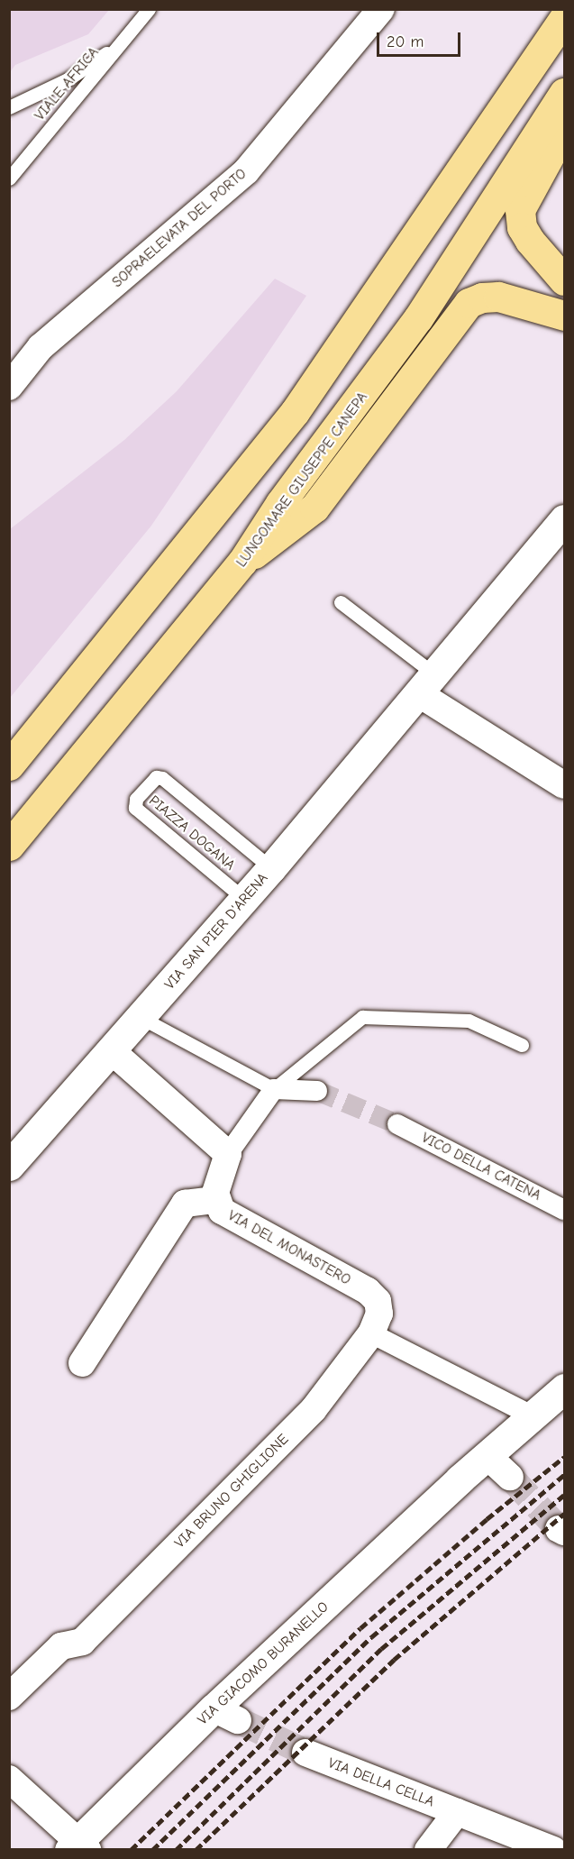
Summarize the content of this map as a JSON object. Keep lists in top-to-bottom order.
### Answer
{
  "streets": {
    "highway": ["LUNGOMARE GIUSEPPE CANEPA"],
    "street": [
      "SOPRAELEVATA DEL PORTO",
      "VIA SAN PIER D'ARENA",
      "VICO DELLA CATENA",
      "VIA DEL MONASTERO",
      "VIA BRUNO GHIGLIONE",
      "VIA GIACOMO BURANELLO",
      "VIA DELLA CELLA"
    ],
    "lane": ["VIALE AFRICA", "PIAZZA DOGANA"]
  },
  "crossings": [
    ["PIAZZA DOGANA", "VIA SAN PIER D'ARENA"],
    ["VIA DEL MONASTERO", "VIA BRUNO GHIGLIONE"]
  ],
  "scale_bar": "20 m"
}
